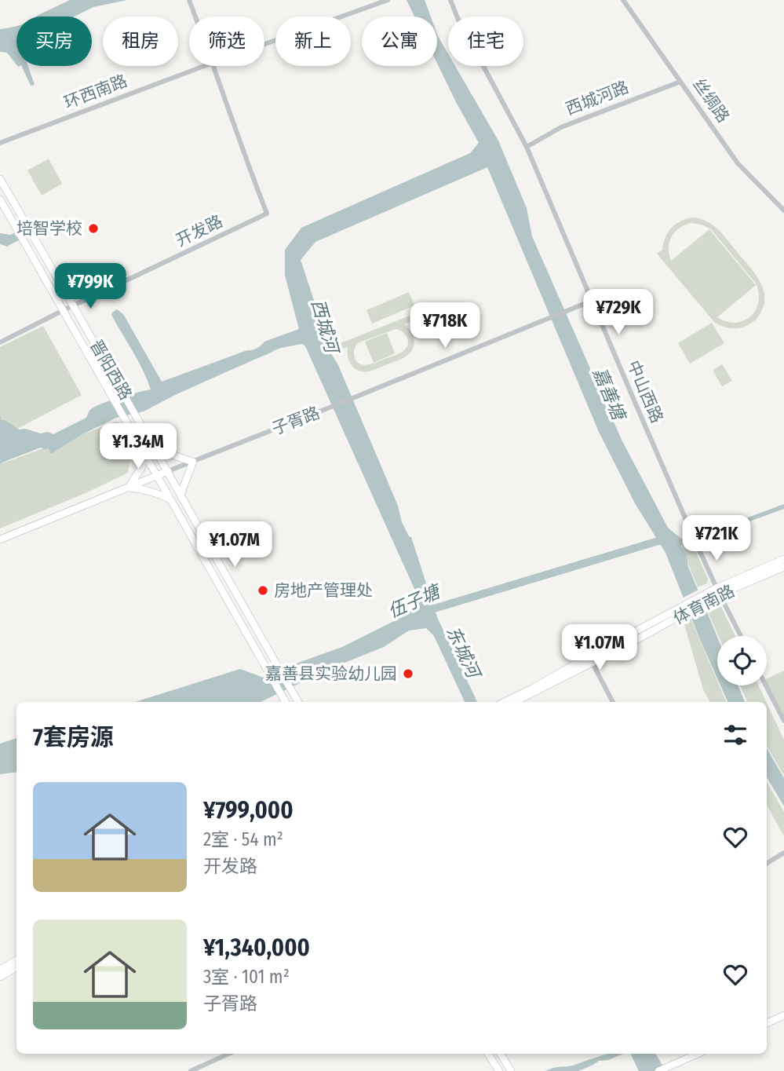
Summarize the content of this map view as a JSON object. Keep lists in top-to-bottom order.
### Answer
{
  "streets": {
    "main road": ["晋阳西路", "子胥路", "体育南路"],
    "street": [
      "环西南路",
      "西城河路",
      "丝绸路",
      "开发路",
      "中山西路"
    ]
  },
  "crossings": [
    ["西城河路", "丝绸路"],
    ["西城河路", "中山西路"],
    ["开发路", "晋阳西路"],
    ["晋阳西路", "子胥路"],
    ["中山西路", "子胥路"],
    ["中山西路", "体育南路"]
  ],
  "water": [
    "西城河",
    "嘉善塘",
    "伍子塘",
    "东城河"
  ],
  "places": ["培智学校", "房地产管理处", "嘉善县实验幼儿园"],
  "page": {
    "chip": [
      "买房",
      "租房",
      "筛选",
      "新上",
      "公寓",
      "住宅"
    ],
    "price": [
      "¥799K",
      "¥729K",
      "¥718K",
      "¥1.34M",
      "¥721K",
      "¥1.07M",
      "¥1.07M"
    ],
    "heading": "7套房源",
    "list": [
      {
        "name": "¥799,000",
        "note": "2室 · 54 m² · 开发路"
      },
      {
        "name": "¥1,340,000",
        "note": "3室 · 101 m² · 子胥路"
      }
    ]
  }
}
